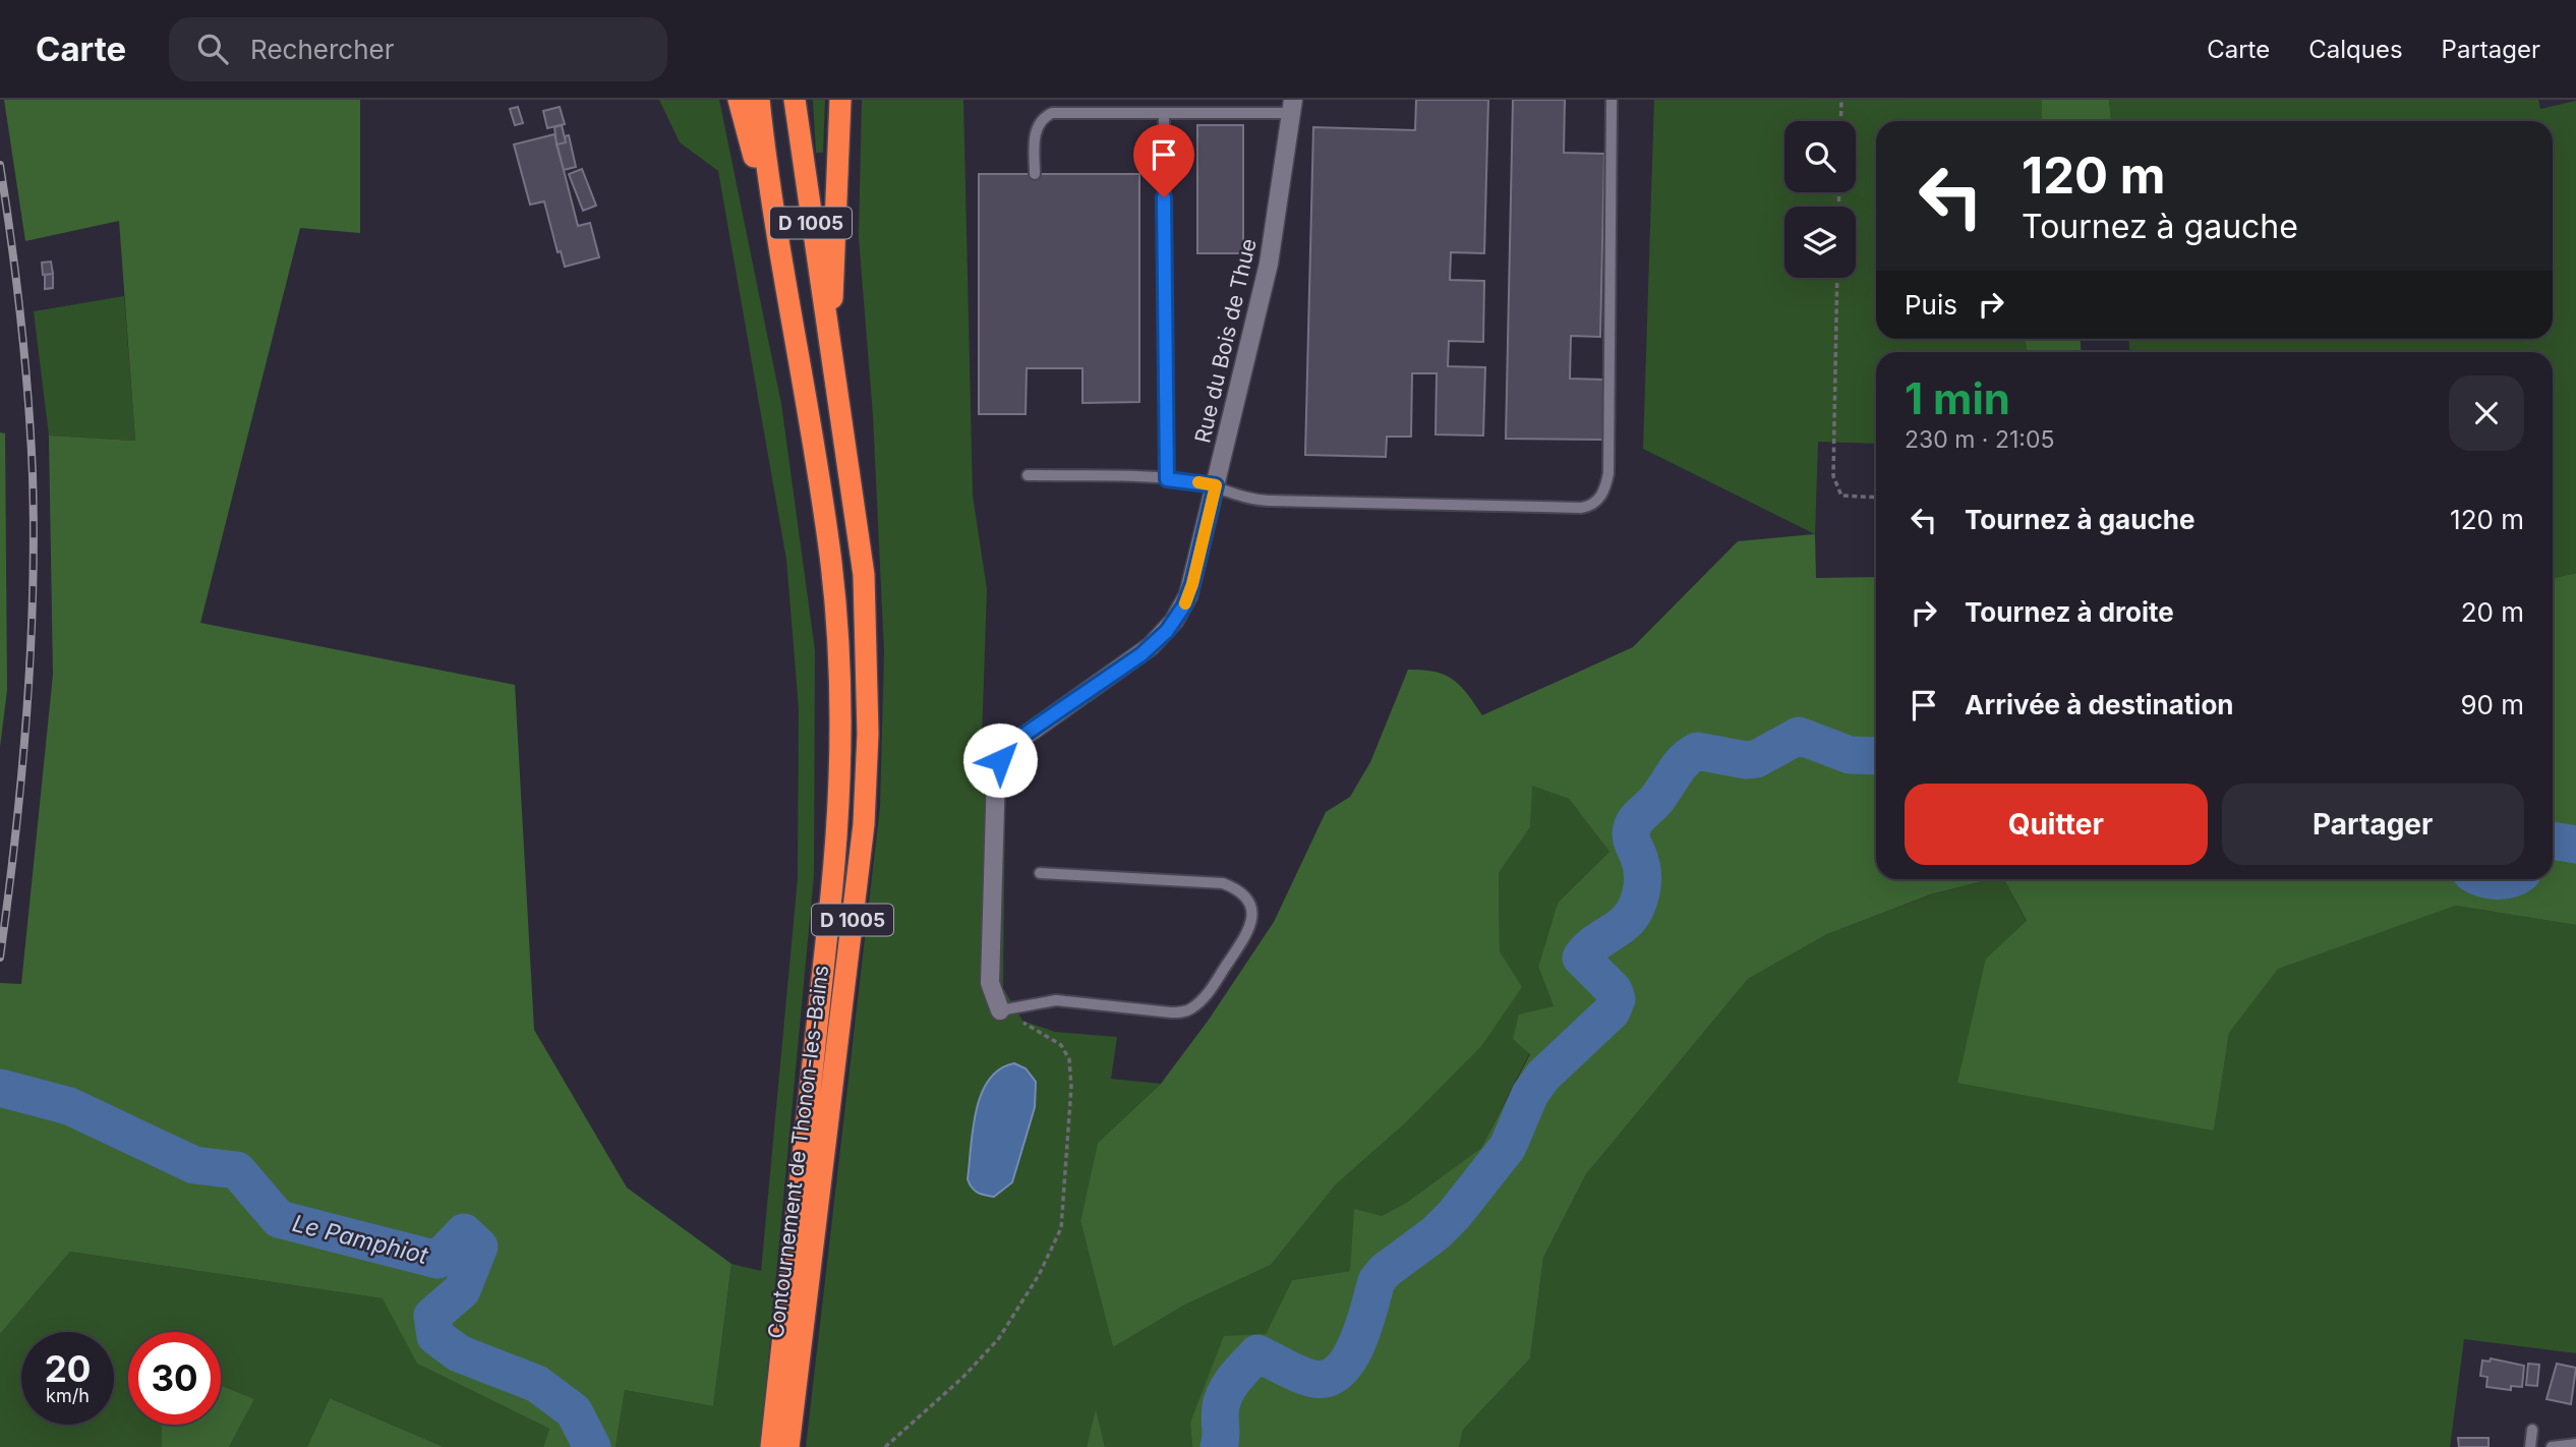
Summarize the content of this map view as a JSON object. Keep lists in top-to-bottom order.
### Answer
{
  "streets": {
    "highway": ["D 1005", "Contournement de Thonon-les-Bains"],
    "street": ["Rue du Bois de Thue"]
  },
  "water": ["Le Pamphiot"],
  "page": {
    "header": "Carte",
    "search": "Rechercher",
    "nav": ["Carte", "Calques", "Partager"],
    "turn": ["120 m", "Tournez à gauche"],
    "then": "Puis",
    "heading": ["1 min", "230 m · 21:05"],
    "list": [
      {
        "name": "Tournez à gauche",
        "value": "120 m"
      },
      {
        "name": "Tournez à droite",
        "value": "20 m"
      },
      {
        "name": "Arrivée à destination",
        "value": "90 m"
      }
    ],
    "buttons": ["Quitter", "Partager"],
    "speed": "20 km/h",
    "limit": "30"
  }
}
